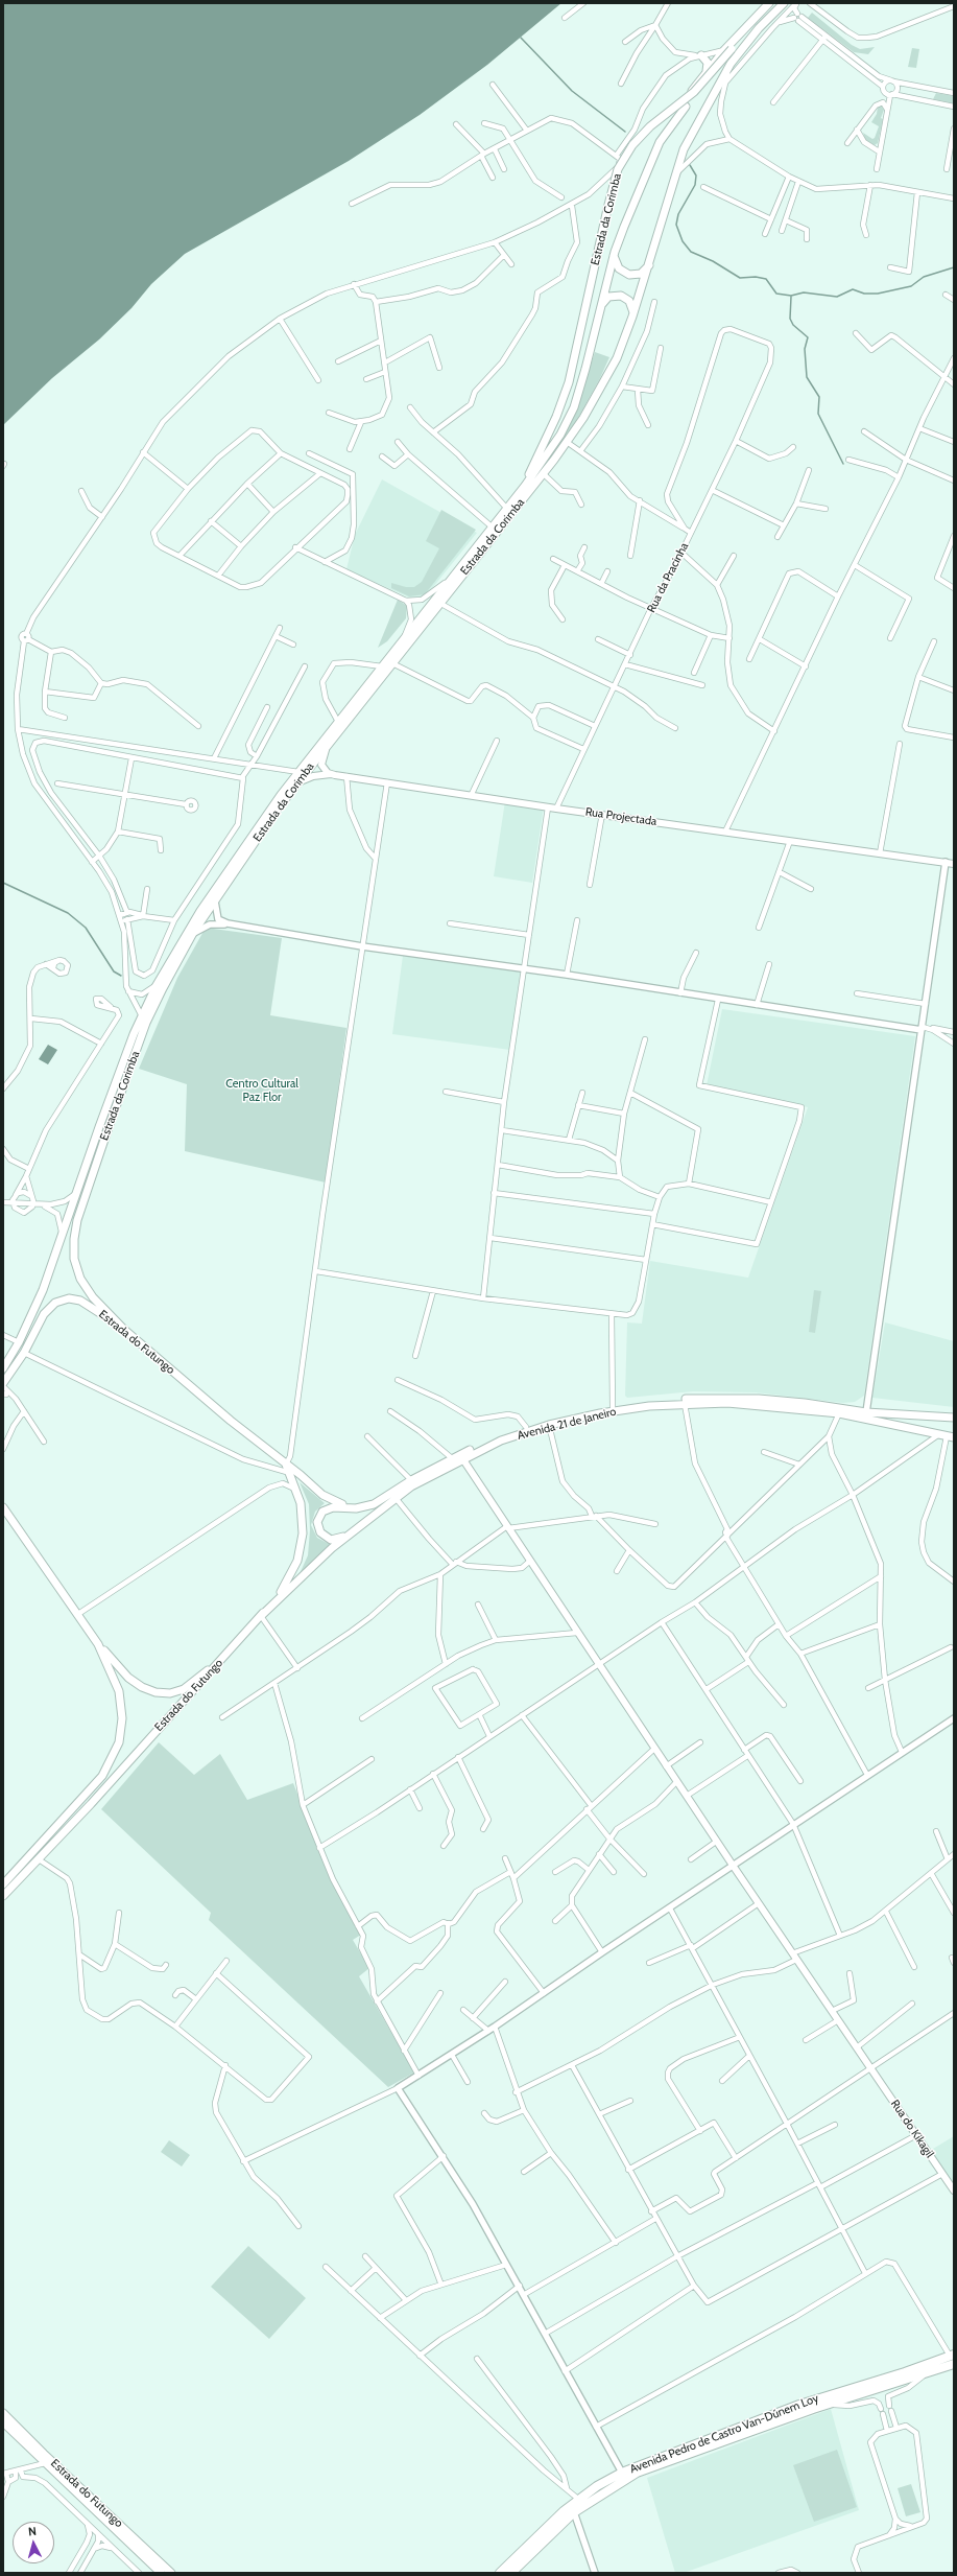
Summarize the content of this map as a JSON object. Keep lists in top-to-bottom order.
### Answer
{
  "streets": {
    "highway": ["Avenida Pedro de Castro Van-Dúnem Loy"],
    "main road": [
      "Estrada da Corimba",
      "Rua Projectada",
      "Estrada do Futungo",
      "Avenida 21 de Janeiro",
      "Rua do Kikagil"
    ],
    "street": ["Rua da Pracinha"]
  },
  "crossings": [
    ["Estrada da Corimba", "Rua Projectada"],
    ["Estrada da Corimba", "Estrada do Futungo"],
    ["Rua da Pracinha", "Rua Projectada"],
    ["Estrada do Futungo", "Avenida 21 de Janeiro"],
    ["Avenida 21 de Janeiro", "Rua do Kikagil"]
  ],
  "parks": ["Centro Cultural Paz Flor"],
  "north": "top"
}
